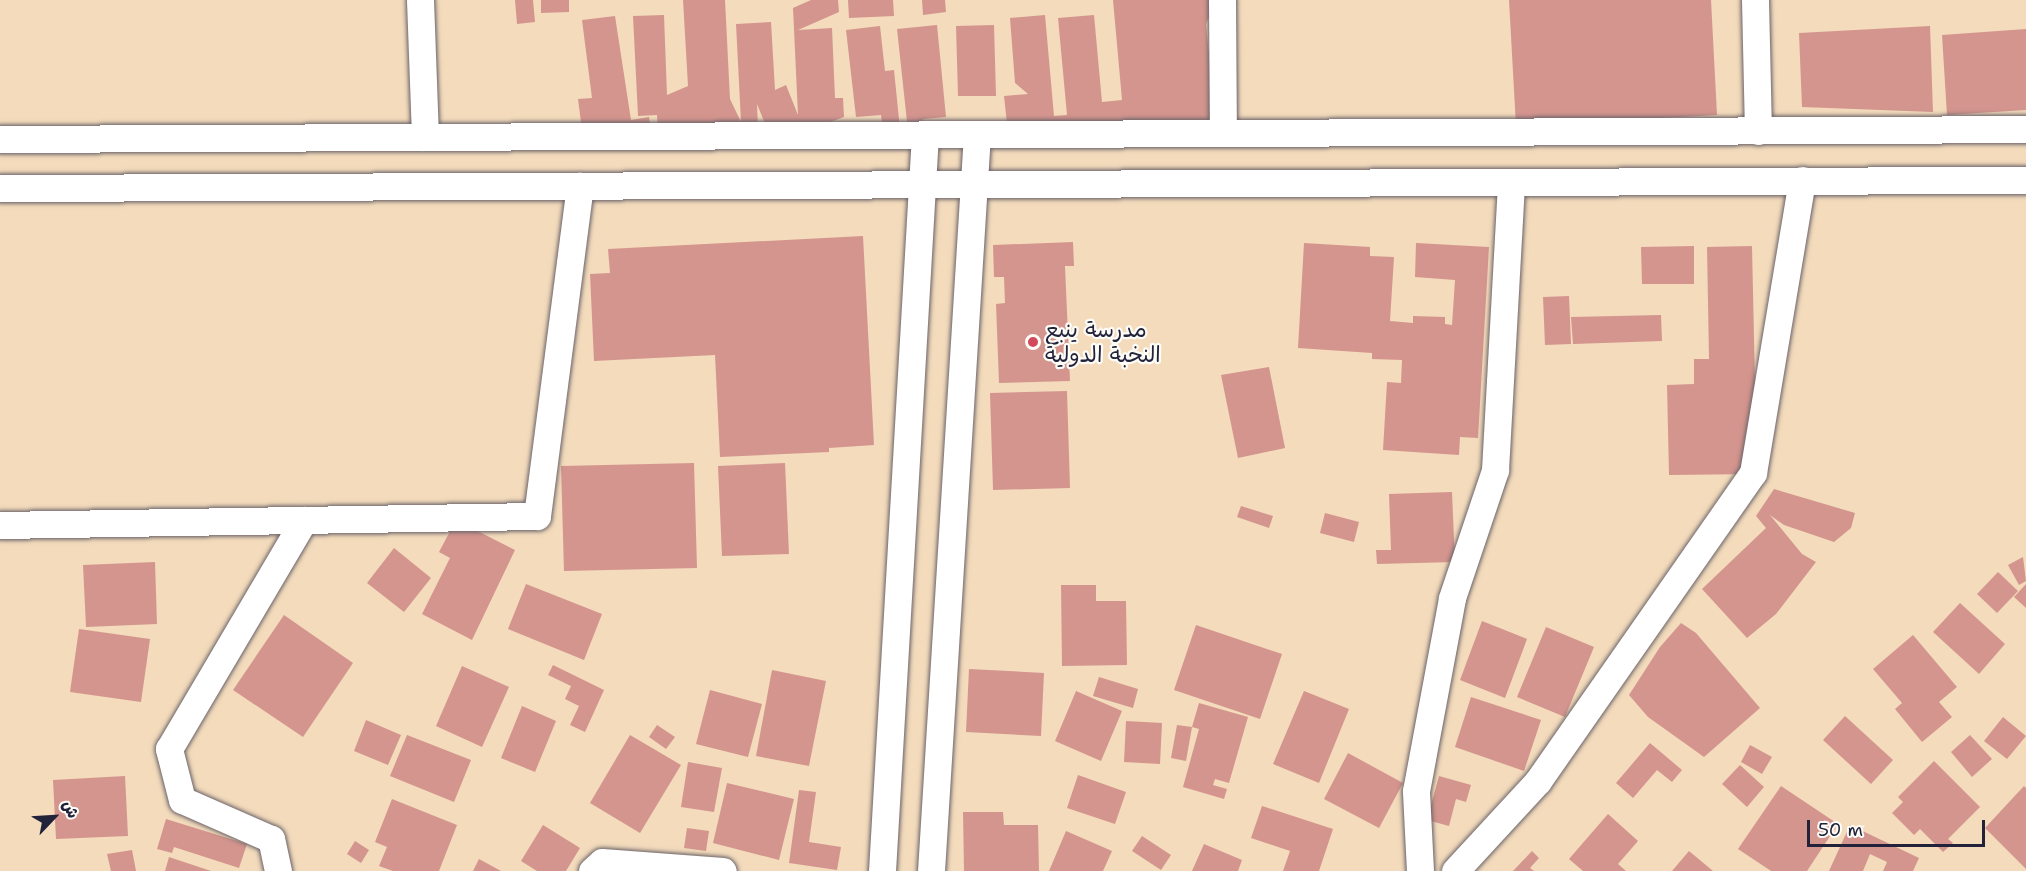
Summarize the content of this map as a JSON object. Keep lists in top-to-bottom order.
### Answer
{
  "places": ["مدرسة ينبع النخبة الدولية"],
  "scale_bar": "50 m",
  "north": "top right"
}
